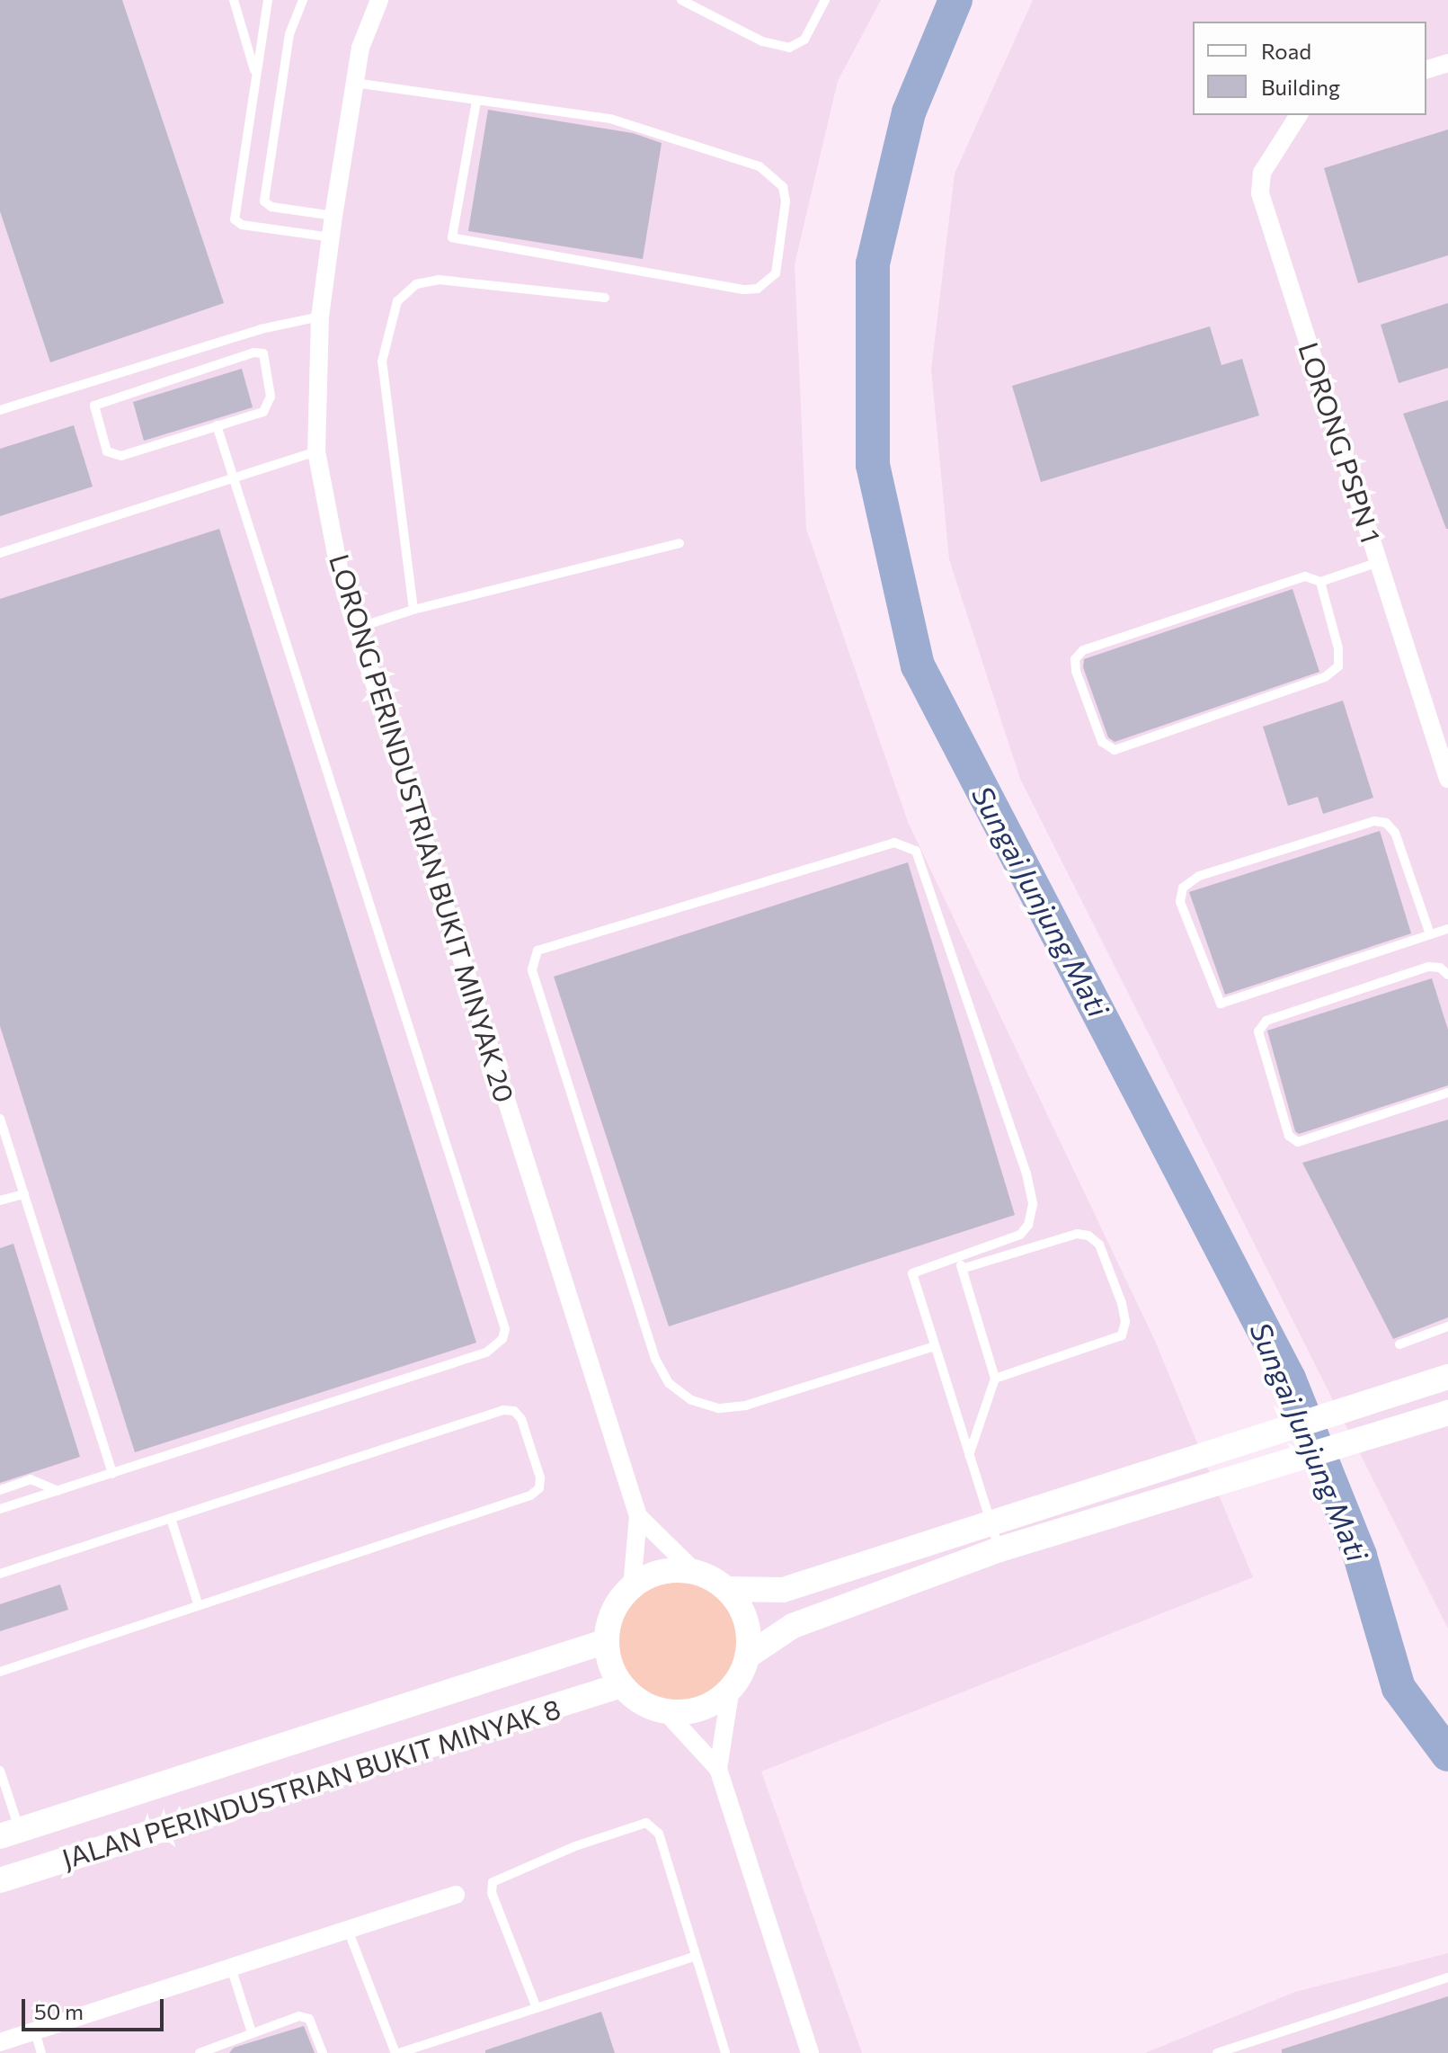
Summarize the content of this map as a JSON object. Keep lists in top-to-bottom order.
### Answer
{
  "streets": {
    "street": ["LORONG PSPN 1", "LORONG PERINDUSTRIAN BUKIT MINYAK 20", "JALAN PERINDUSTRIAN BUKIT MINYAK 8"]
  },
  "water": ["Sungai Junjung Mati"],
  "legend": ["Road", "Building"],
  "scale_bar": "50 m"
}
